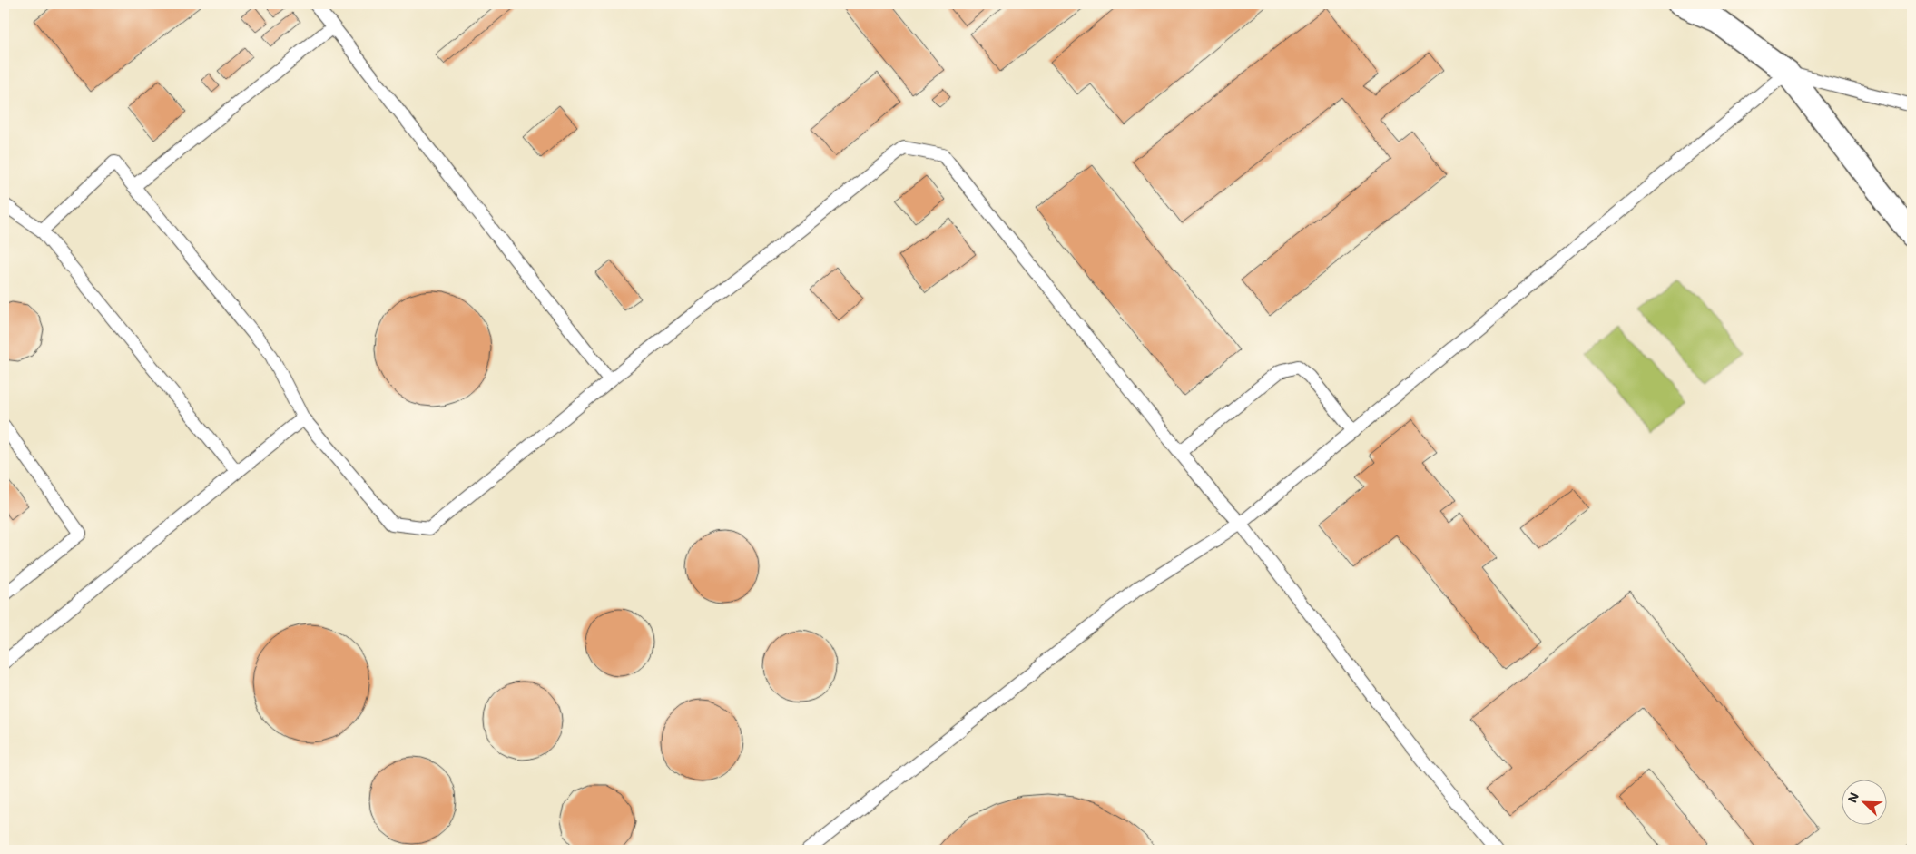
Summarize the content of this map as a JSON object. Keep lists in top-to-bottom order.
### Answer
{
  "north": "top left"
}
